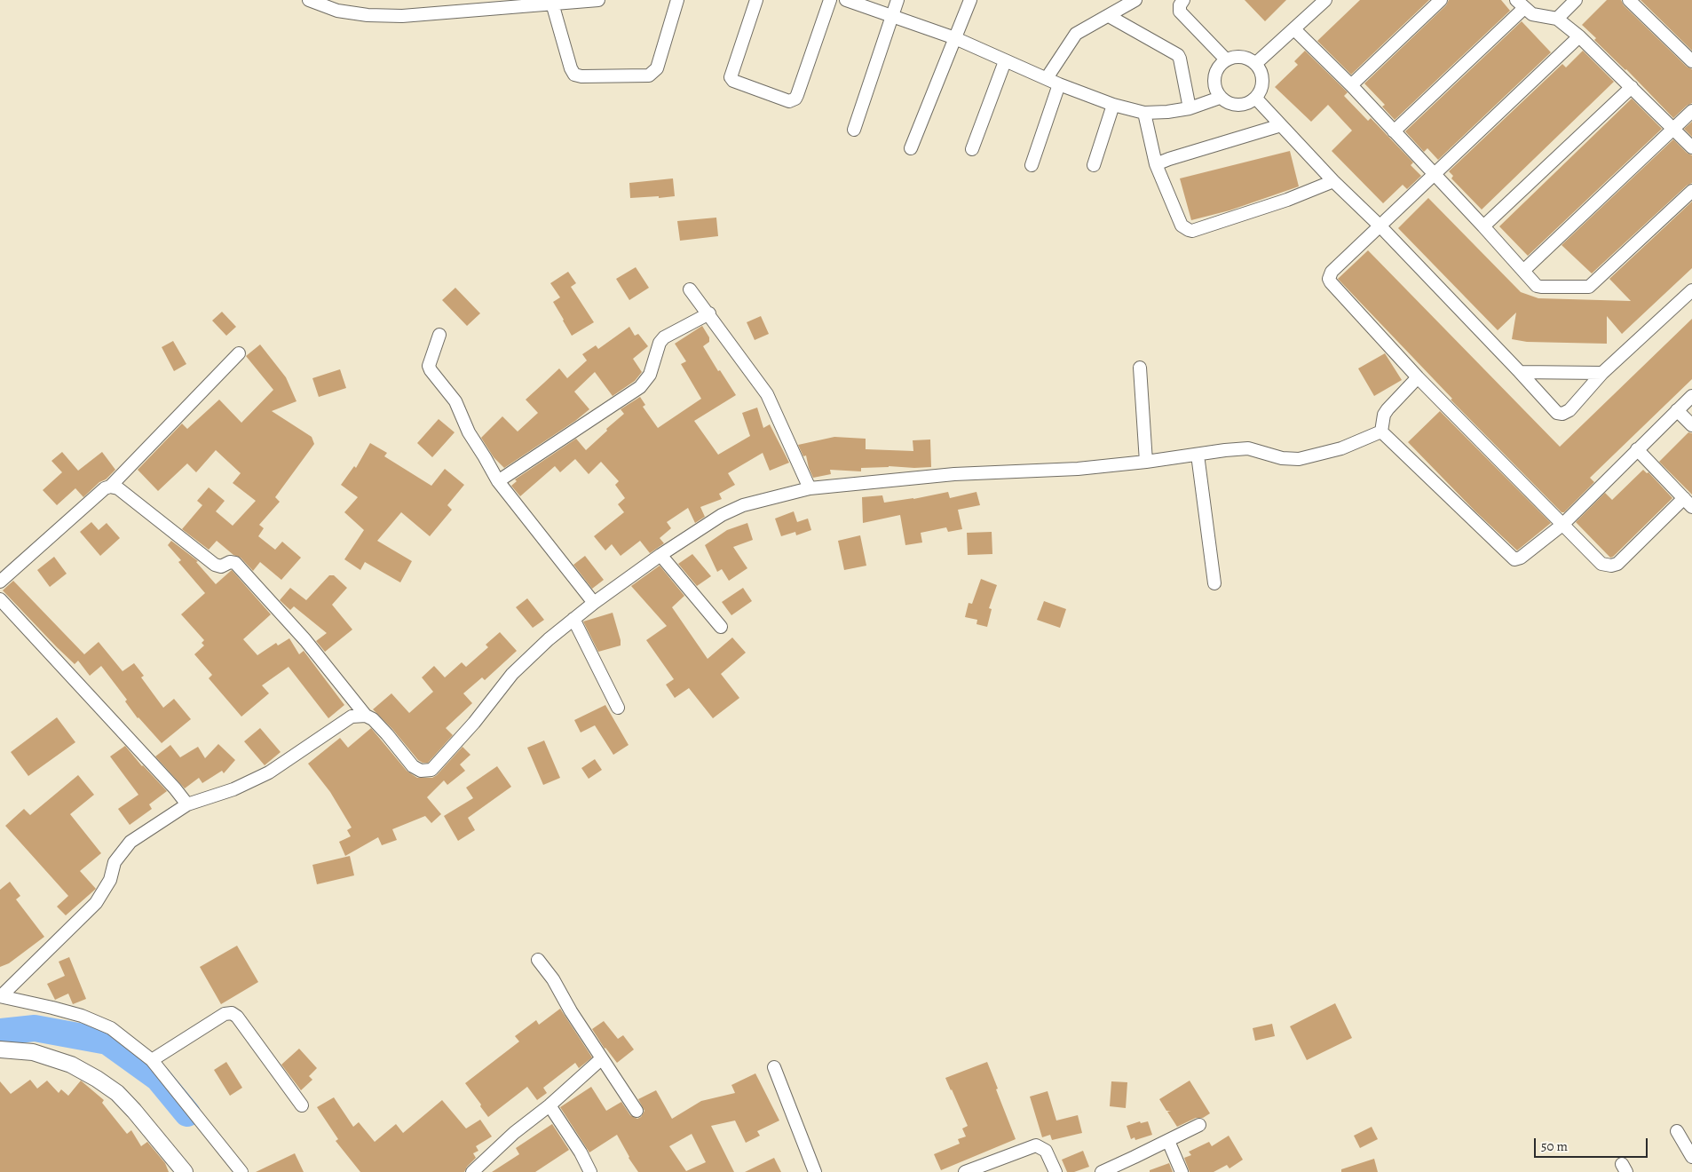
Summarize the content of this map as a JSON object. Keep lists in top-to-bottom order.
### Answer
{
  "scale_bar": "50 m"
}
